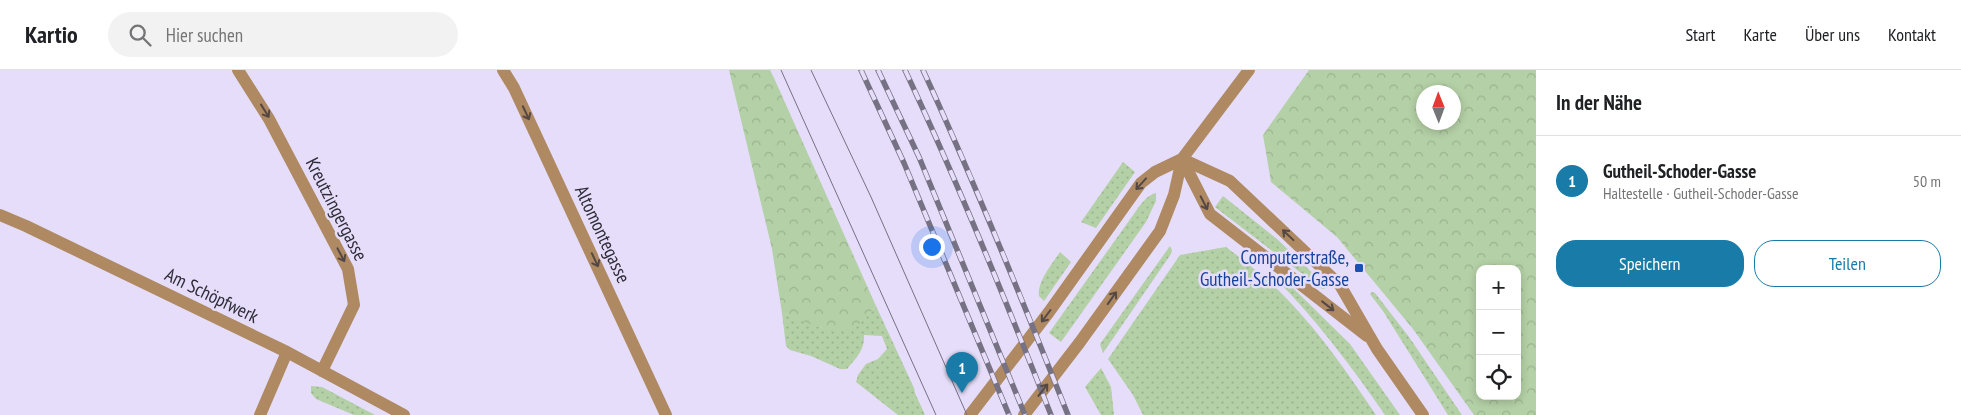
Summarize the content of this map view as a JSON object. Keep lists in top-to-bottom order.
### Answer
{
  "streets": {
    "street": ["Kreutzingergasse", "Altomontegasse", "Am Schöpfwerk"]
  },
  "crossings": [
    ["Kreutzingergasse", "Am Schöpfwerk"]
  ],
  "one_way": ["Kreutzingergasse", "Altomontegasse"],
  "places": {
    "transit": ["Computerstraße, Gutheil-Schoder-Gasse"]
  },
  "north": "top",
  "page": {
    "header": "Kartio",
    "search": "Hier suchen",
    "nav": [
      "Start",
      "Karte",
      "Über uns",
      "Kontakt"
    ],
    "heading": "In der Nähe",
    "list": [
      {
        "mark": "1",
        "name": "Gutheil-Schoder-Gasse",
        "note": "Haltestelle · Gutheil-Schoder-Gasse",
        "value": "50 m"
      }
    ],
    "buttons": ["Speichern", "Teilen"],
    "map_buttons": ["+", "−"],
    "pins": "1"
  }
}
